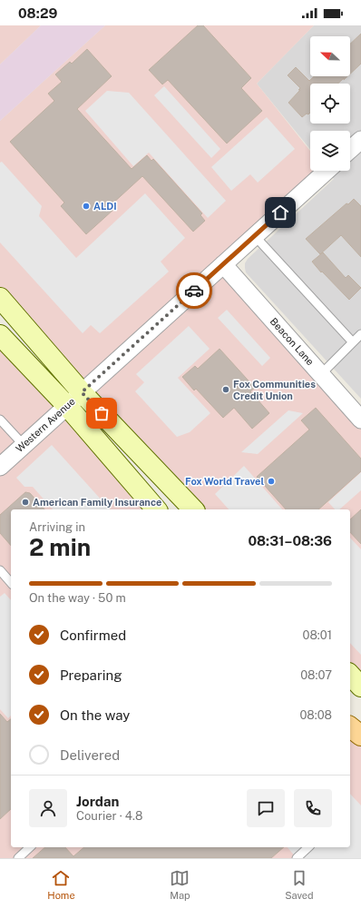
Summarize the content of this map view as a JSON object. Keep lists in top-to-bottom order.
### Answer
{
  "streets": {
    "street": ["Beacon Lane", "Western Avenue"]
  },
  "crossings": [
    ["Beacon Lane", "Western Avenue"]
  ],
  "places": [
    "ALDI",
    "Fox Communities Credit Union",
    "Fox World Travel",
    "American Family Insurance"
  ],
  "north": "left",
  "page": {
    "status": "08:29",
    "heading": ["2 min", "Arriving in", "08:31–08:36"],
    "panel": ["Jordan", "Courier · 4.8"],
    "bar": "On the way · 50 m",
    "list": [
      ["Confirmed", "08:01"],
      ["Preparing", "08:07"],
      ["On the way", "08:08"],
      "Delivered"
    ],
    "tabs": ["Home", "Map", "Saved"]
  }
}
